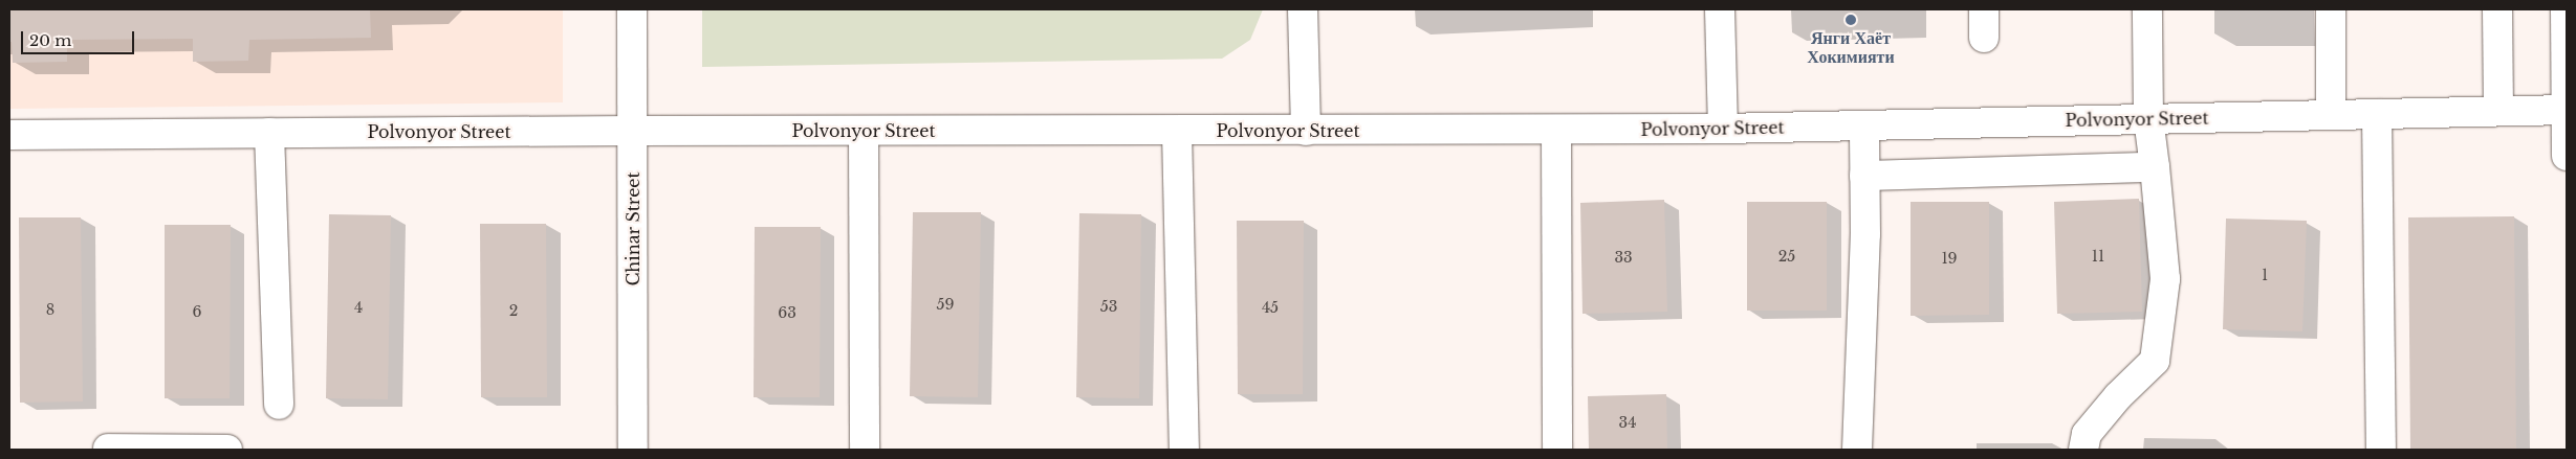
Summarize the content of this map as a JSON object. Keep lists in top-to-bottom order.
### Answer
{
  "streets": {
    "street": ["Polvonyor Street", "Chinar Street"]
  },
  "crossings": [
    ["Polvonyor Street", "Chinar Street"]
  ],
  "places": ["Янги Хаёт Хокимияти"],
  "house_numbers": [
    "25",
    "11",
    "33",
    "19",
    "1",
    "59",
    "53",
    "4",
    "45",
    "8",
    "2",
    "6",
    "63",
    "34"
  ],
  "scale_bar": "20 m"
}
